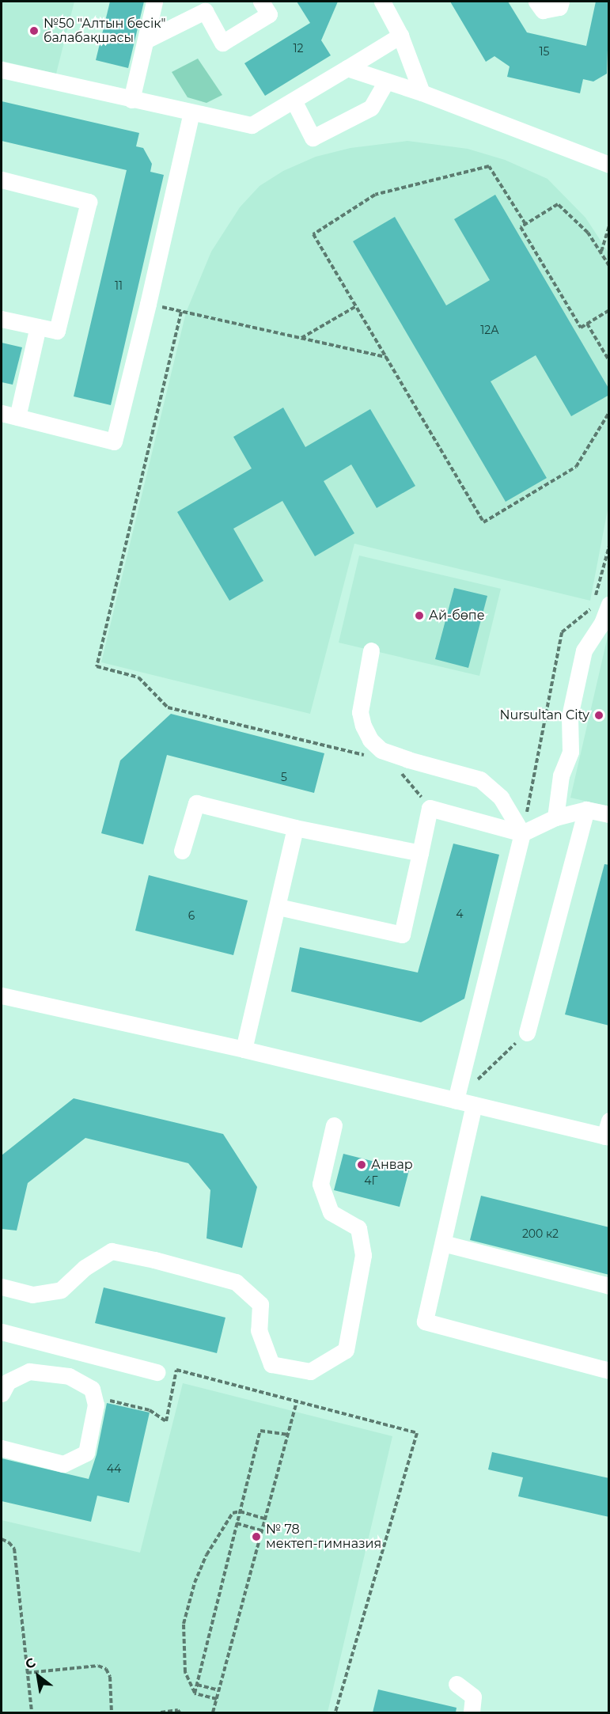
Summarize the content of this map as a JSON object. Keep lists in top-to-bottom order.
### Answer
{
  "places": [
    "№50 \"Алтын бесік\" балабақшасы",
    "Ай-бөпе",
    "Nursultan City",
    "Анвар",
    "№ 78 мектеп-гимназия"
  ],
  "house_numbers": [
    "12",
    "15",
    "11",
    "12А",
    "5",
    "4",
    "6",
    "4Г",
    "200 к2",
    "44"
  ],
  "north": "top left"
}
